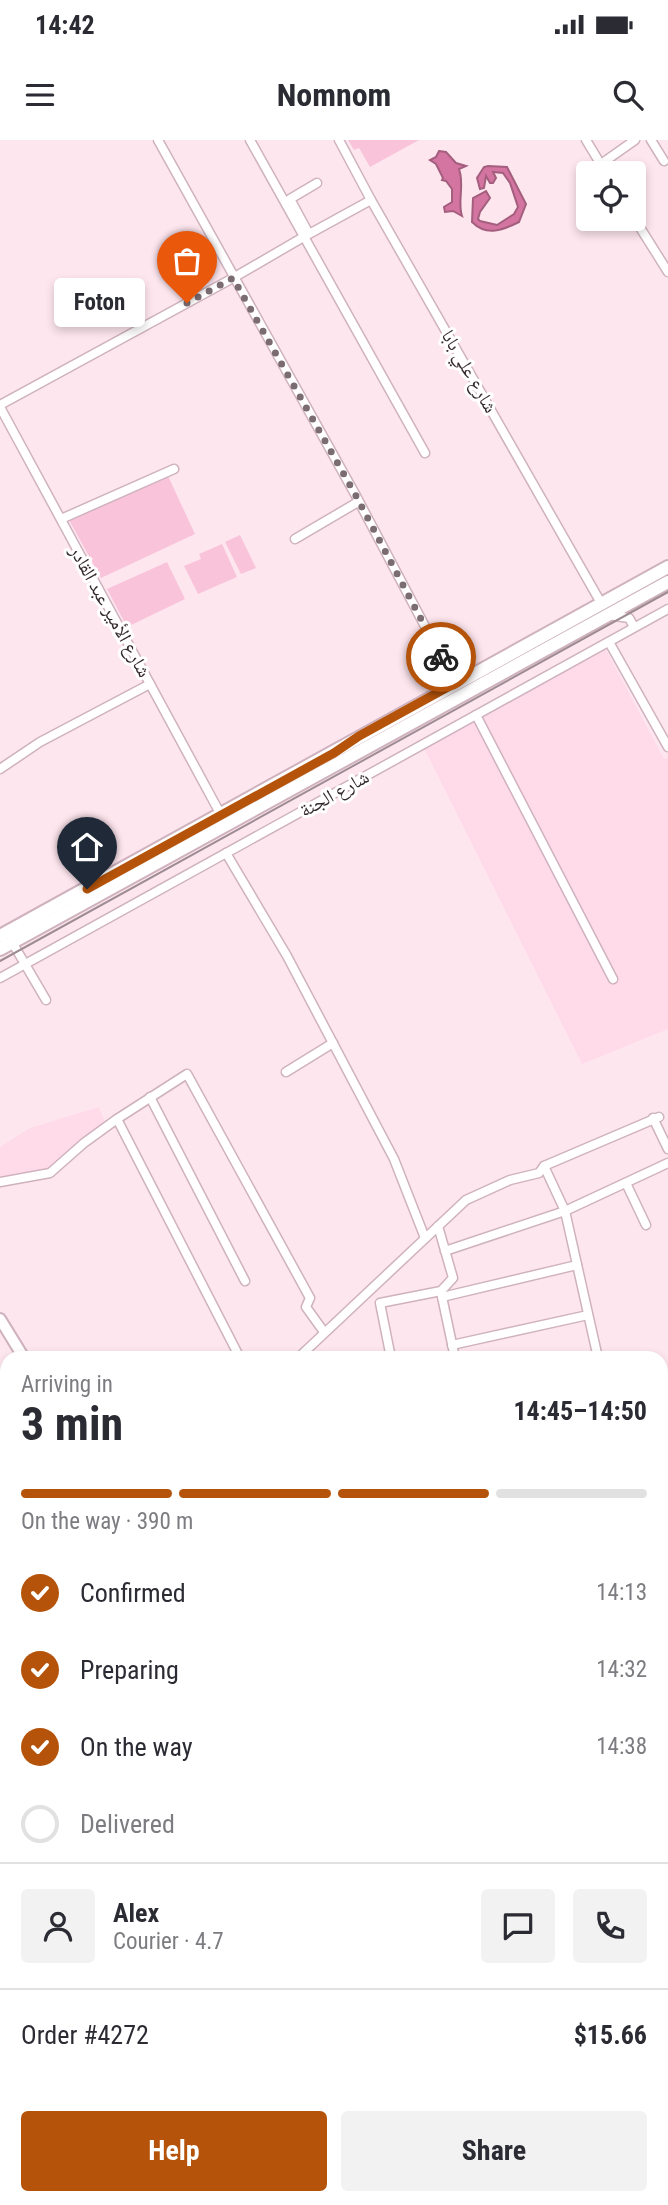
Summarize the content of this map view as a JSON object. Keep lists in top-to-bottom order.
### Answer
{
  "streets": {
    "street": ["شارع علي بابا", "شارع الأمير عبد القادر", "شارع الجنة"]
  },
  "places": ["Foton"],
  "page": {
    "status": "14:42",
    "header": "Nomnom",
    "bubble": "Foton",
    "heading": ["3 min", "Arriving in", "14:45–14:50"],
    "panel": [
      "Alex",
      "Courier · 4.7",
      "Order #4272",
      "$15.66"
    ],
    "bar": "On the way · 390 m",
    "list": [
      ["Confirmed", "14:13"],
      ["Preparing", "14:32"],
      ["On the way", "14:38"],
      "Delivered"
    ],
    "buttons": ["Help", "Share"]
  }
}
